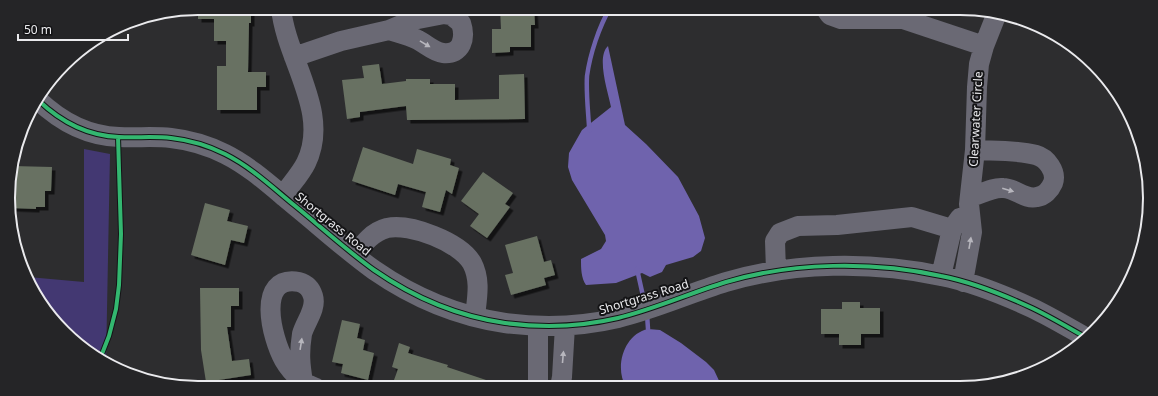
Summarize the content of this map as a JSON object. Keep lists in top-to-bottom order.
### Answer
{
  "streets": {
    "street": ["Clearwater Circle", "Shortgrass Road"]
  },
  "crossings": [
    ["Clearwater Circle", "Shortgrass Road"]
  ],
  "scale_bar": "50 m"
}
